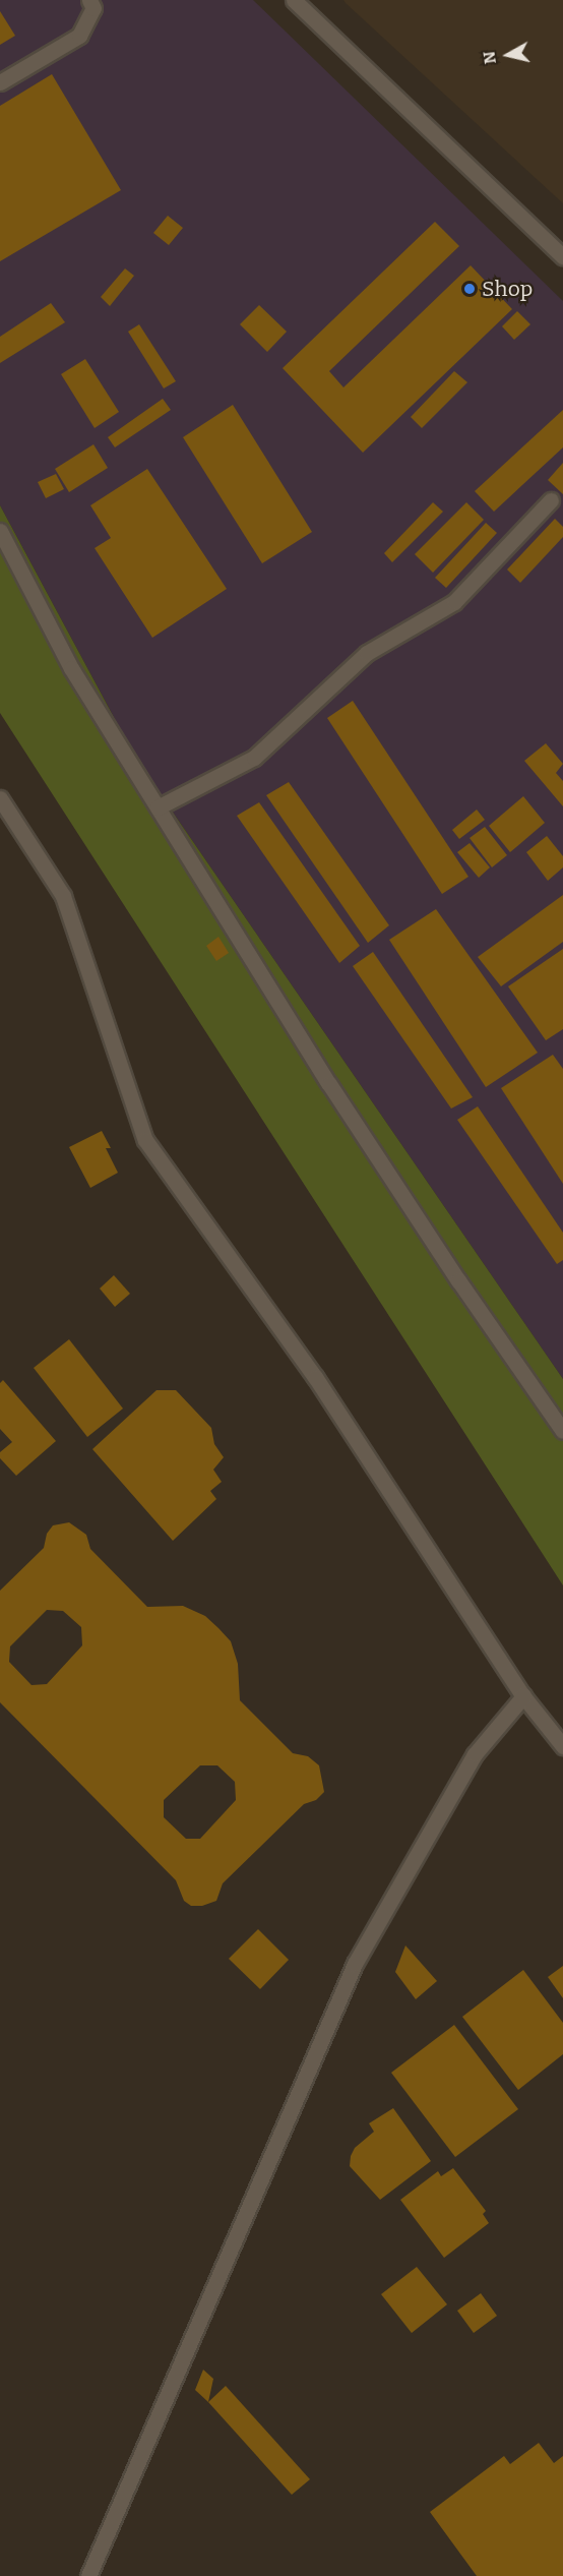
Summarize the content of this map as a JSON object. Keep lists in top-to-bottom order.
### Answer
{
  "places": ["Shop"],
  "north": "left"
}
